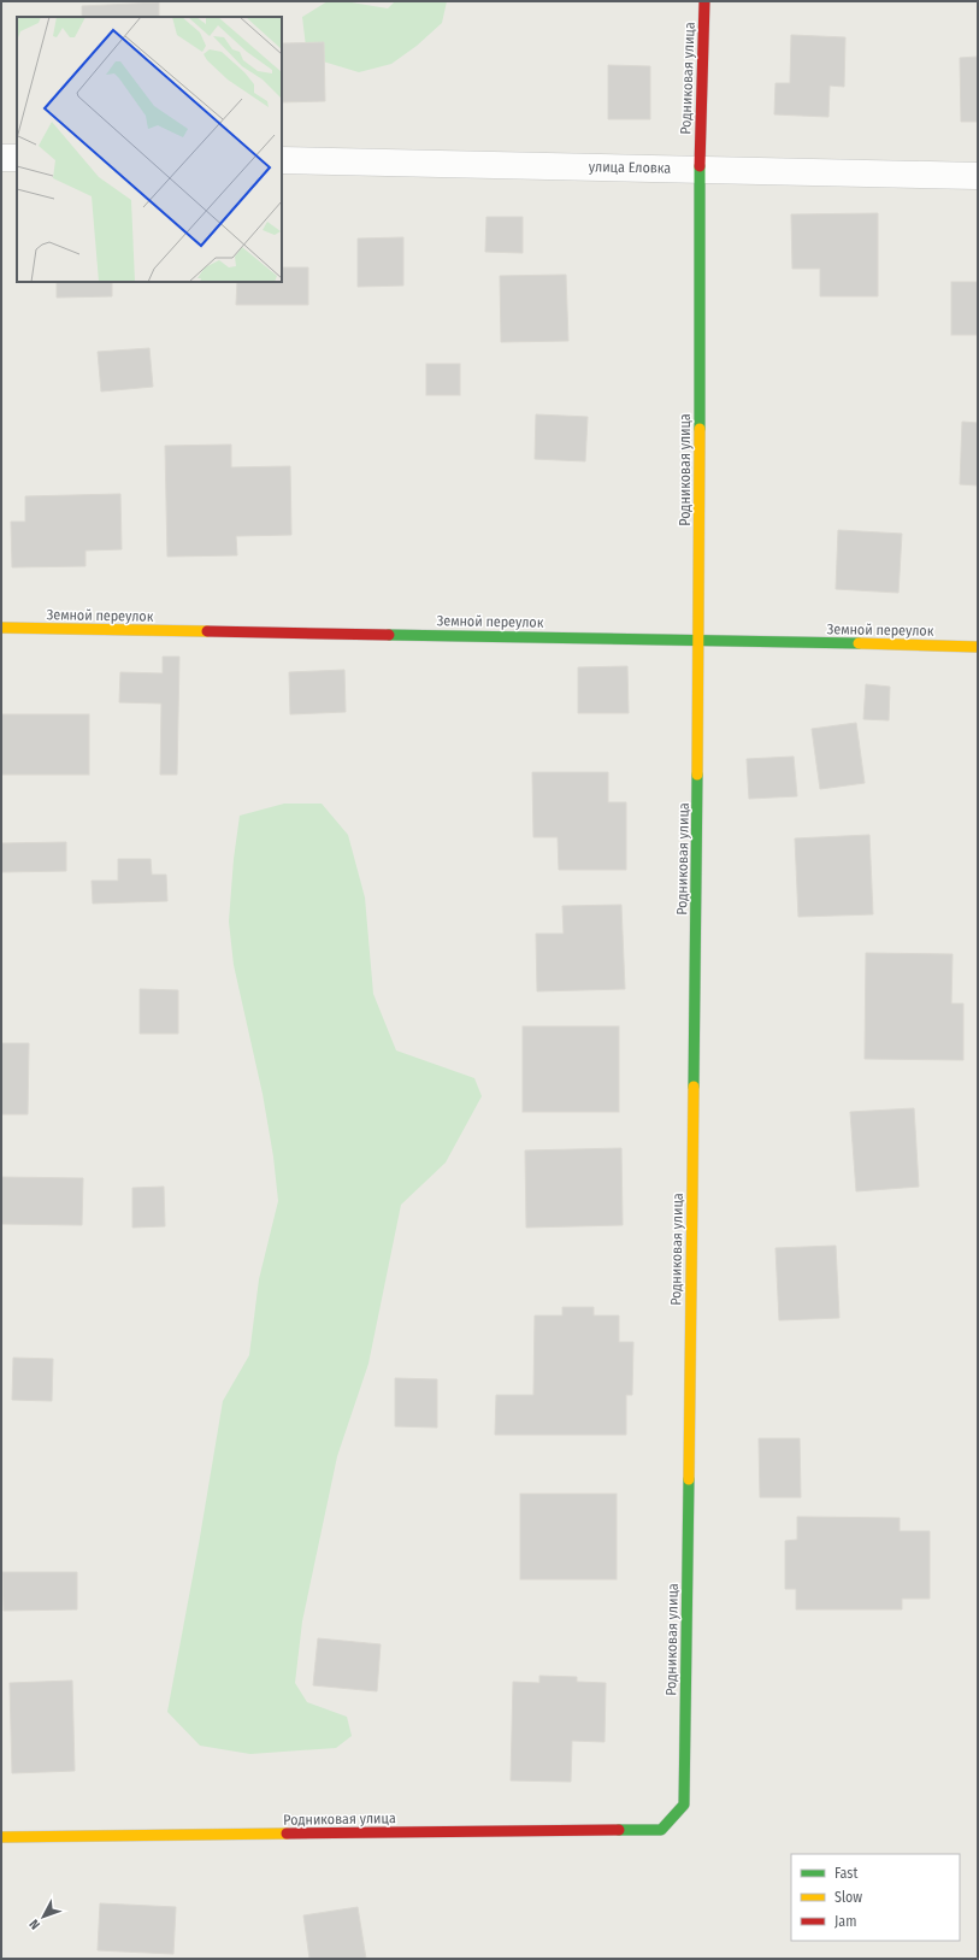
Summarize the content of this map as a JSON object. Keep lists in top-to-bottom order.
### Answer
{
  "streets": {
    "street": ["Родниковая улица", "улица Еловка", "Земной переулок"]
  },
  "crossings": [
    ["Родниковая улица", "улица Еловка"],
    ["Родниковая улица", "Земной переулок"]
  ],
  "legend": ["Fast", "Slow", "Jam"],
  "north": "bottom left"
}
